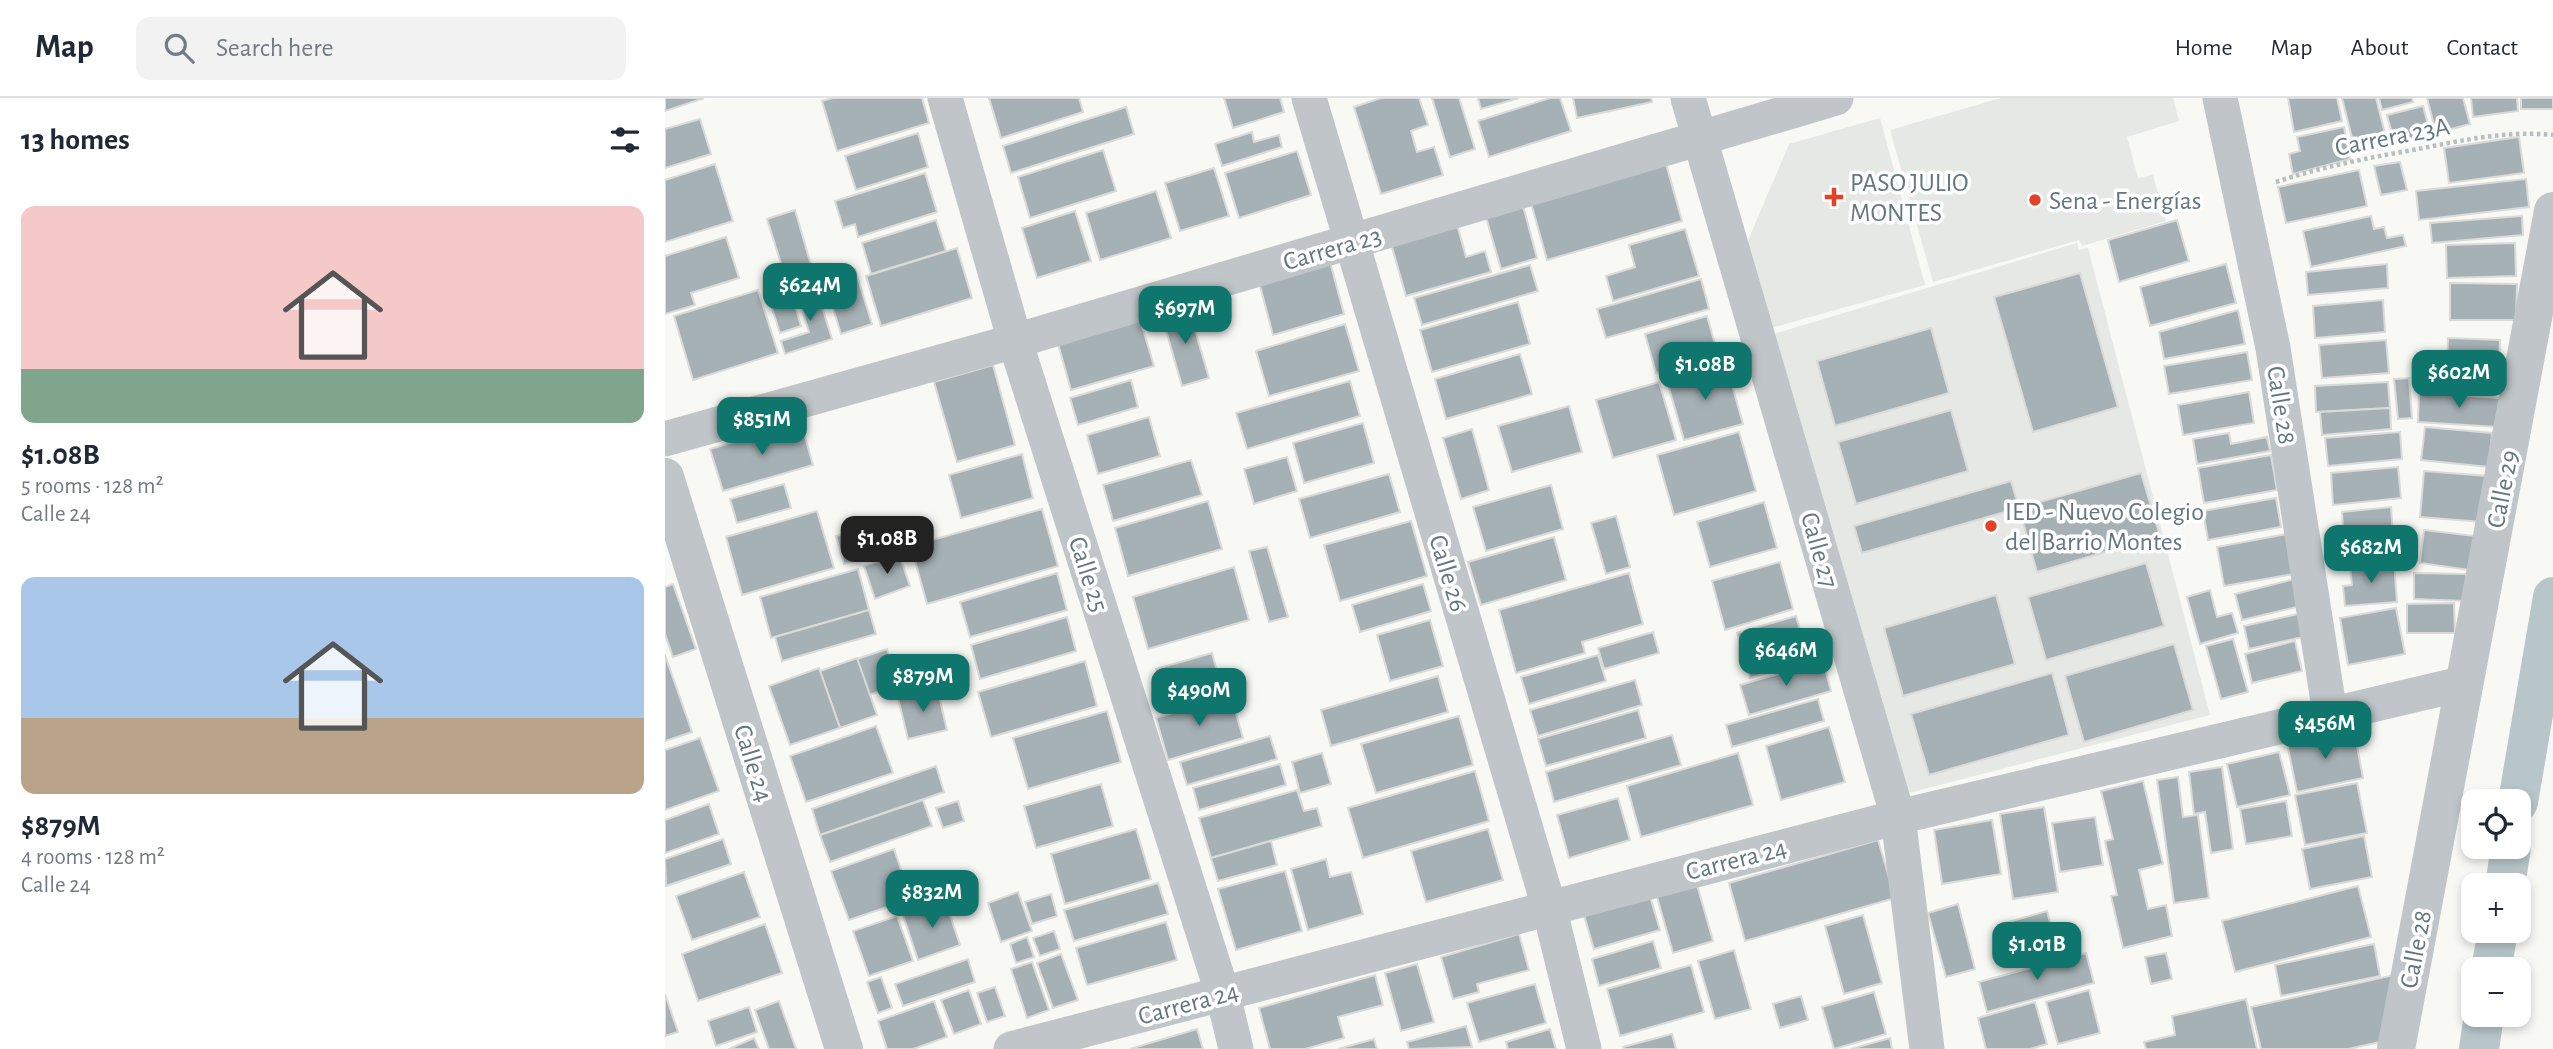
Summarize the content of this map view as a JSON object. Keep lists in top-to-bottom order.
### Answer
{
  "streets": {
    "street": [
      "Carrera 23",
      "Calle 28",
      "Calle 29",
      "Calle 27",
      "Calle 26",
      "Calle 25",
      "Calle 24",
      "Carrera 24"
    ],
    "path": ["Carrera 23A"]
  },
  "crossings": [
    ["Carrera 23A", "Calle 28"],
    ["Carrera 23", "Calle 27"],
    ["Carrera 23", "Calle 26"],
    ["Carrera 23", "Calle 25"],
    ["Calle 28", "Calle 29"],
    ["Calle 28", "Carrera 24"],
    ["Calle 29", "Carrera 24"],
    ["Calle 27", "Carrera 24"],
    ["Calle 26", "Carrera 24"],
    ["Calle 25", "Carrera 24"]
  ],
  "places": {
    "health": ["PASO JULIO MONTES"],
    "other": ["Sena - Energías", "IED - Nuevo Colegio del Barrio Montes"]
  },
  "page": {
    "header": "Map",
    "search": "Search here",
    "nav": [
      "Home",
      "Map",
      "About",
      "Contact"
    ],
    "heading": "13 homes",
    "list": [
      {
        "name": "$1.08B",
        "note": "5 rooms · 128 m² · Calle 24"
      },
      {
        "name": "$879M",
        "note": "4 rooms · 128 m² · Calle 24"
      }
    ],
    "price": [
      "$624M",
      "$697M",
      "$1.08B",
      "$602M",
      "$851M",
      "$1.08B",
      "$682M",
      "$646M",
      "$879M",
      "$490M",
      "$456M",
      "$832M",
      "$1.01B"
    ],
    "map_buttons": ["+", "−"]
  }
}
